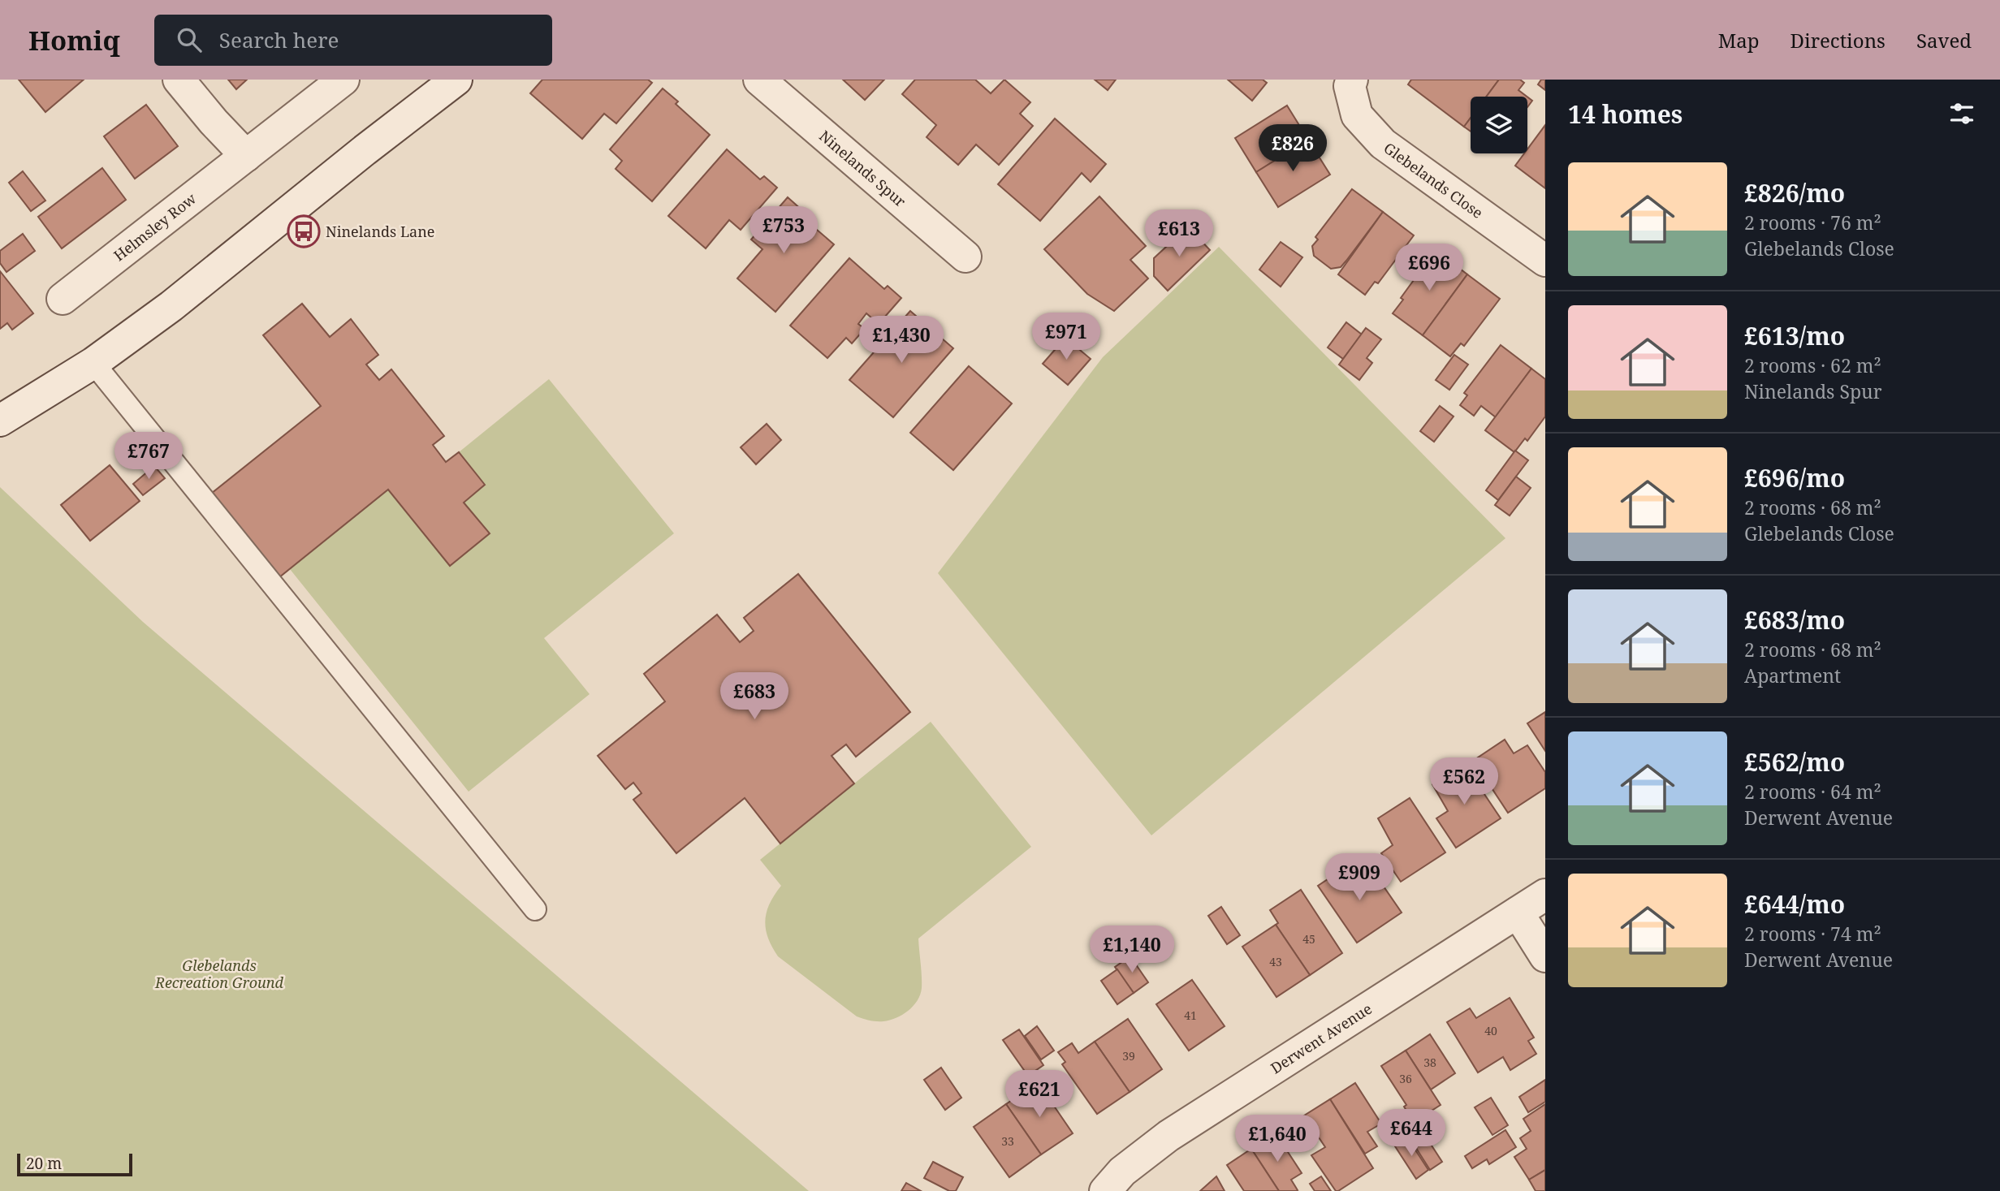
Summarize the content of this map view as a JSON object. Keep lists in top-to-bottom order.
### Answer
{
  "streets": {
    "street": [
      "Ninelands Spur",
      "Glebelands Close",
      "Helmsley Row",
      "Derwent Avenue"
    ]
  },
  "parks": ["Glebelands Recreation Ground"],
  "places": {
    "bus stop": ["Ninelands Lane"]
  },
  "house_numbers": [
    "45",
    "43",
    "41",
    "40",
    "39",
    "38",
    "36",
    "33"
  ],
  "scale_bar": "20 m",
  "page": {
    "header": "Homiq",
    "search": "Search here",
    "nav": ["Map", "Directions", "Saved"],
    "heading": "14 homes",
    "price": [
      "£826",
      "£753",
      "£613",
      "£696",
      "£971",
      "£1,430",
      "£767",
      "£683",
      "£562",
      "£909",
      "£1,140",
      "£621",
      "£644",
      "£1,640"
    ],
    "list": [
      {
        "name": "£826/mo",
        "note": "2 rooms · 76 m² · Glebelands Close"
      },
      {
        "name": "£613/mo",
        "note": "2 rooms · 62 m² · Ninelands Spur"
      },
      {
        "name": "£696/mo",
        "note": "2 rooms · 68 m² · Glebelands Close"
      },
      {
        "name": "£683/mo",
        "note": "2 rooms · 68 m² · Apartment"
      },
      {
        "name": "£562/mo",
        "note": "2 rooms · 64 m² · Derwent Avenue"
      },
      {
        "name": "£644/mo",
        "note": "2 rooms · 74 m² · Derwent Avenue"
      }
    ],
    "scale": "20 m"
  }
}
